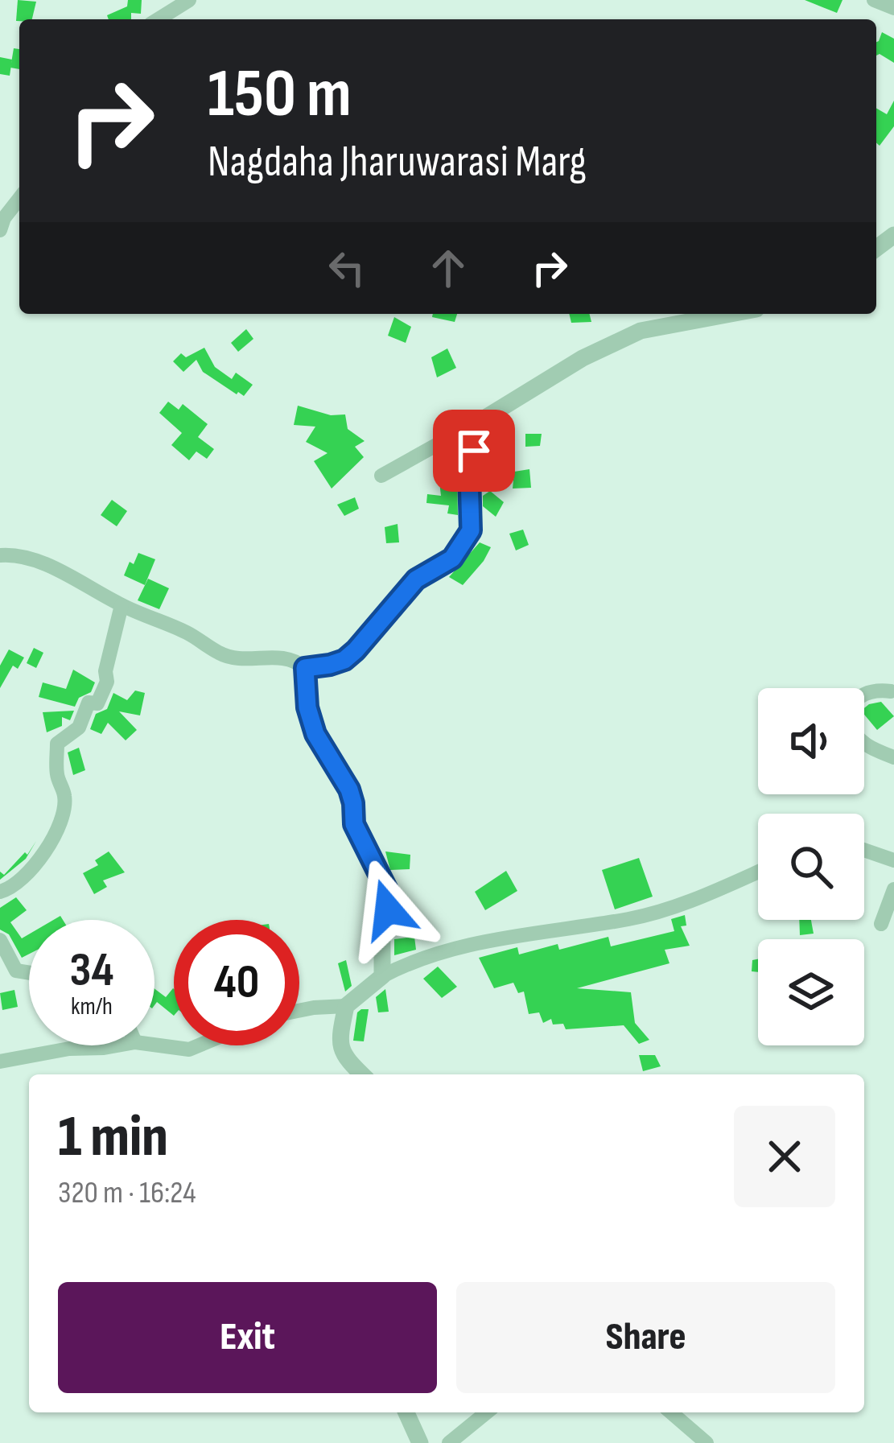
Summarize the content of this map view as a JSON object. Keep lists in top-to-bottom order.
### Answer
{
  "page": {
    "turn": ["150 m", "Nagdaha Jharuwarasi Marg"],
    "speed": "34 km/h",
    "limit": "40",
    "heading": ["1 min", "320 m · 16:24"],
    "buttons": ["Exit", "Share"]
  }
}
